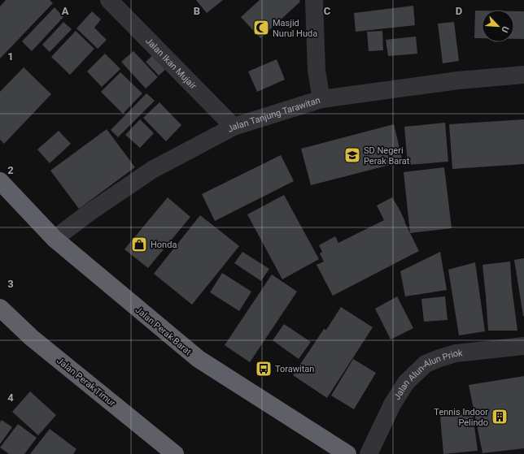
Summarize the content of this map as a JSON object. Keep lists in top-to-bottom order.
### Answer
{
  "streets": {
    "highway": ["Jalan Perak Barat", "Jalan Perak Timur"],
    "street": ["Jalan Ikan Mujair", "Jalan Tanjung Tarawitan", "Jalan Alun-Alun Priok"]
  },
  "crossings": [
    ["Jalan Ikan Mujair", "Jalan Tanjung Tarawitan"],
    ["Jalan Tanjung Tarawitan", "Jalan Perak Barat"]
  ],
  "places": {
    "mosque": ["Masjid Nurul Huda"],
    "school or university": ["SD Negeri Perak Barat"],
    "shop": ["Honda"],
    "bus stop": ["Torawitan"],
    "building": ["Tennis Indoor Pelindo"]
  },
  "north": "bottom right",
  "grid": {
    "columns": [
      "A",
      "B",
      "C",
      "D"
    ],
    "rows": [
      "1",
      "2",
      "3",
      "4"
    ]
  }
}
